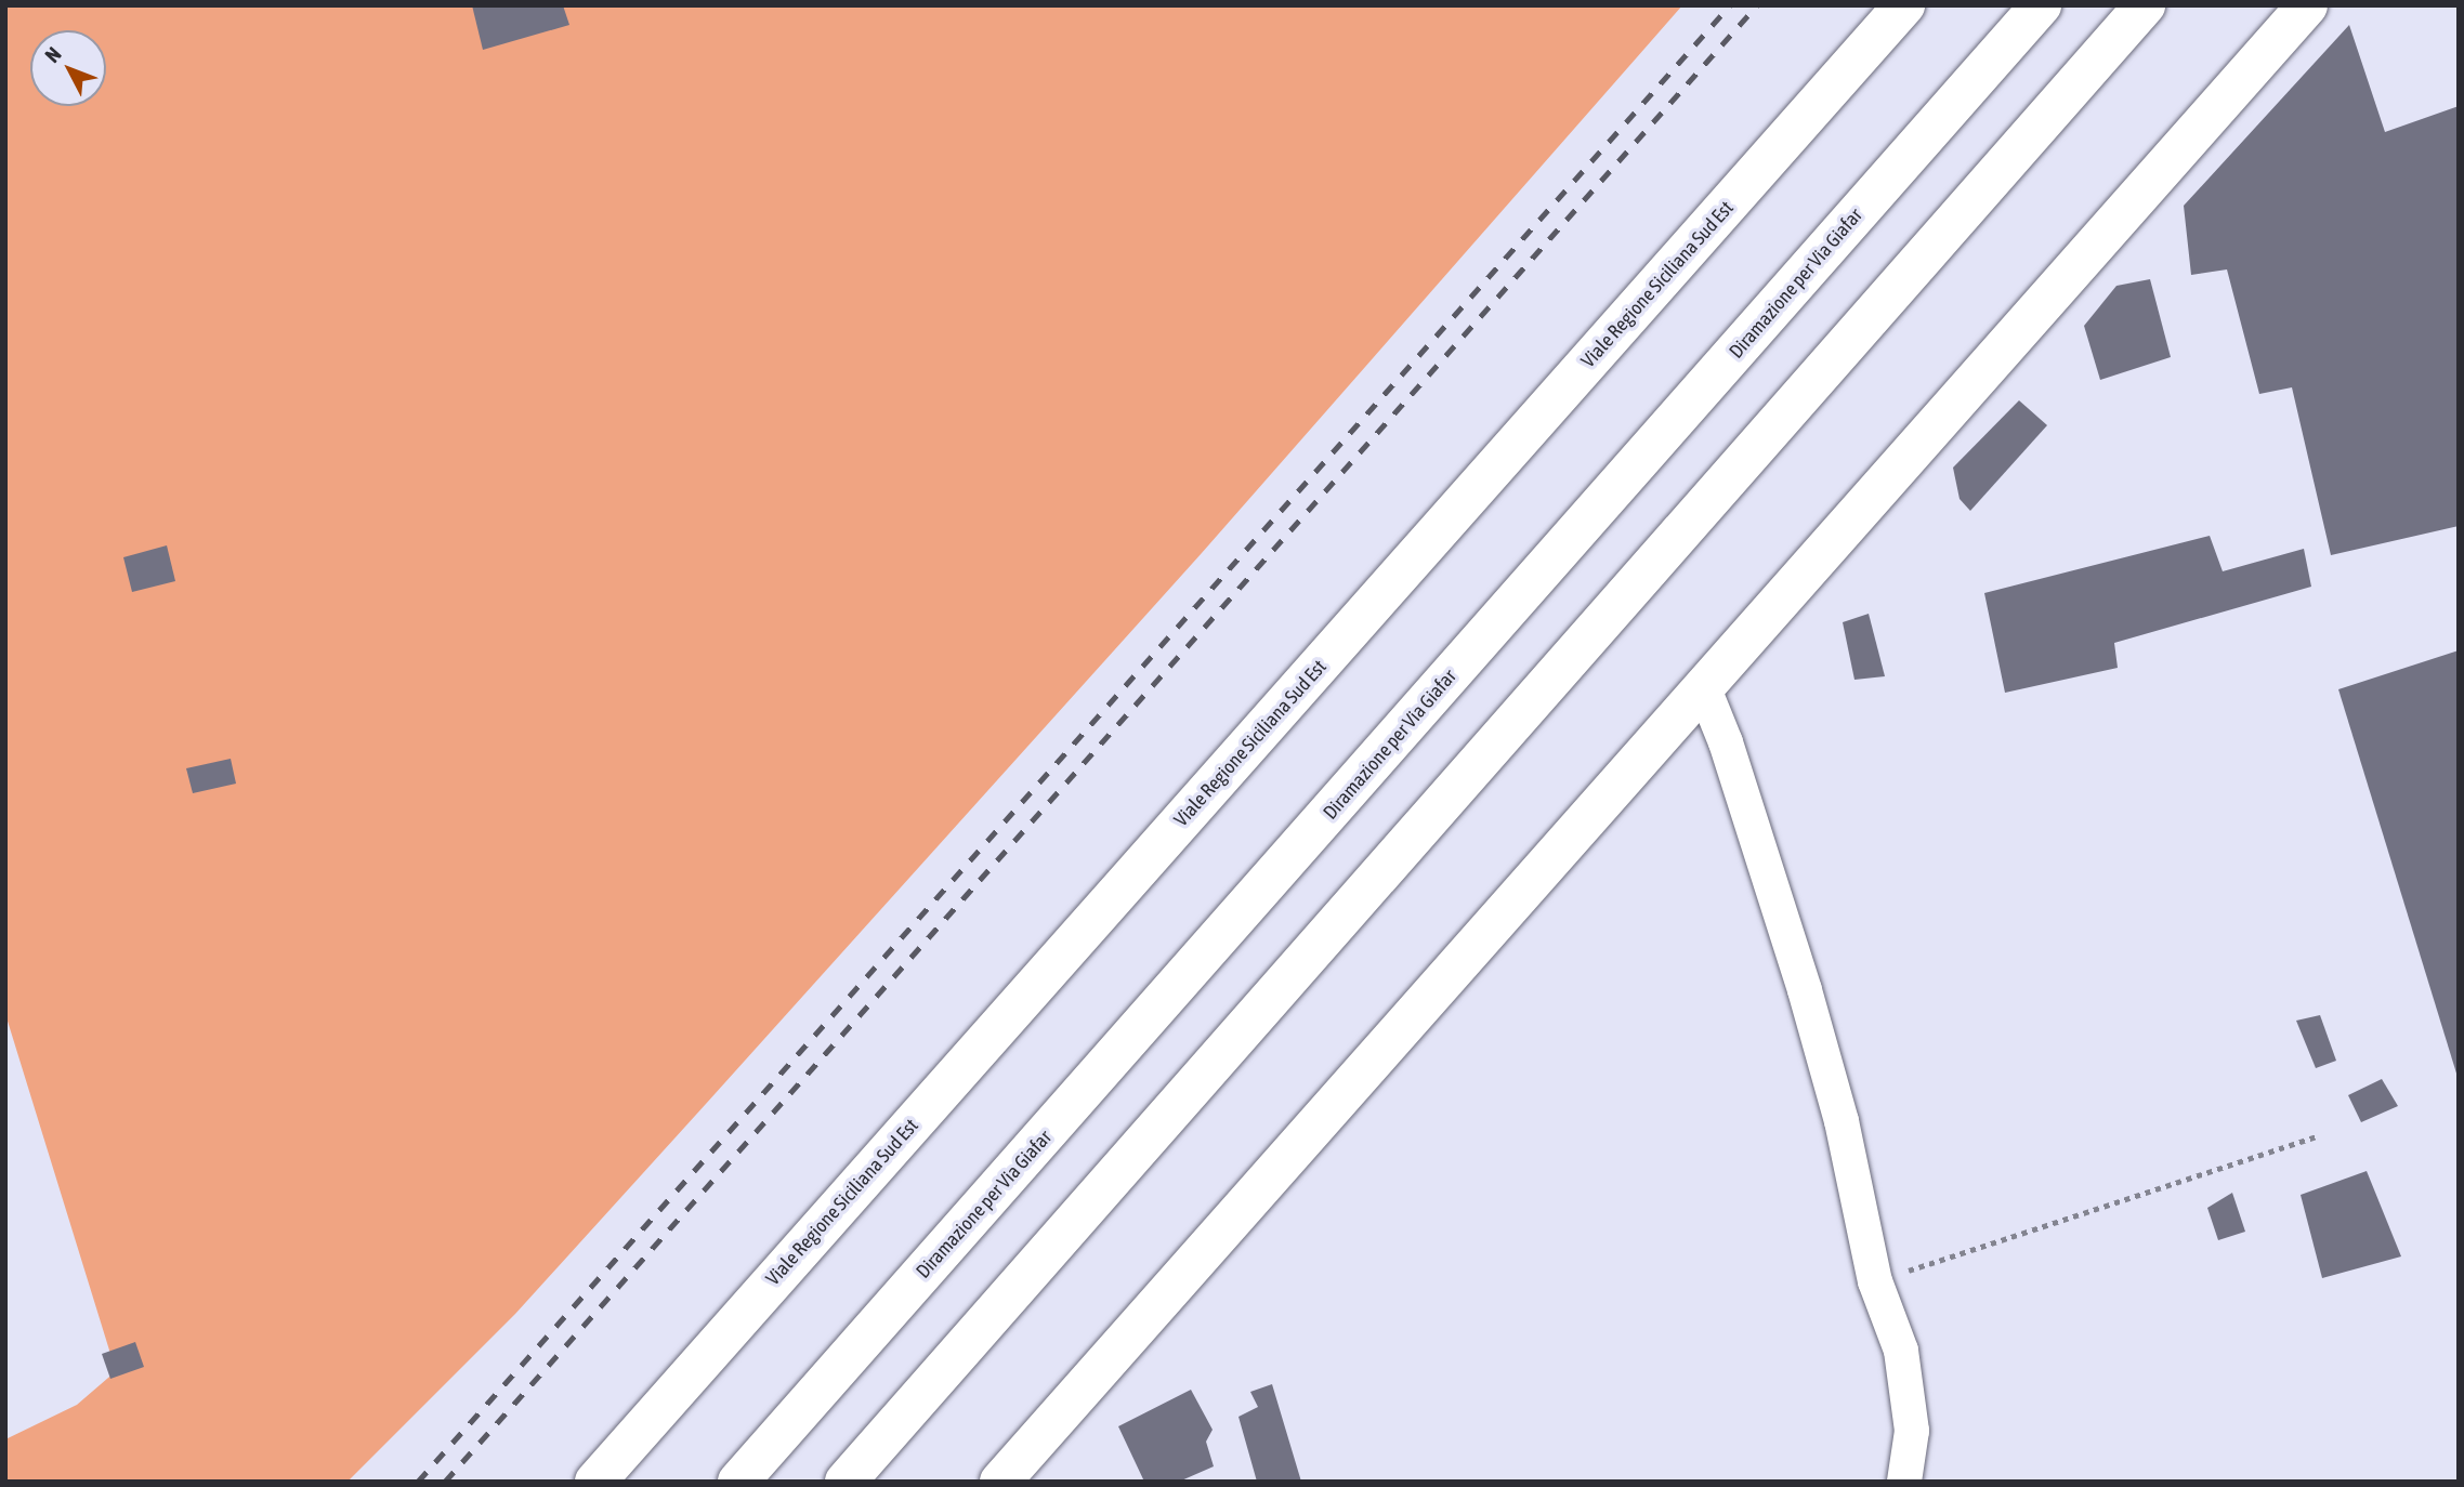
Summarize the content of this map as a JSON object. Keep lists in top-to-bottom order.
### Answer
{
  "streets": {
    "main road": ["Diramazione per Via Giafar", "Viale Regione Siciliana Sud Est"]
  },
  "north": "top left"
}
